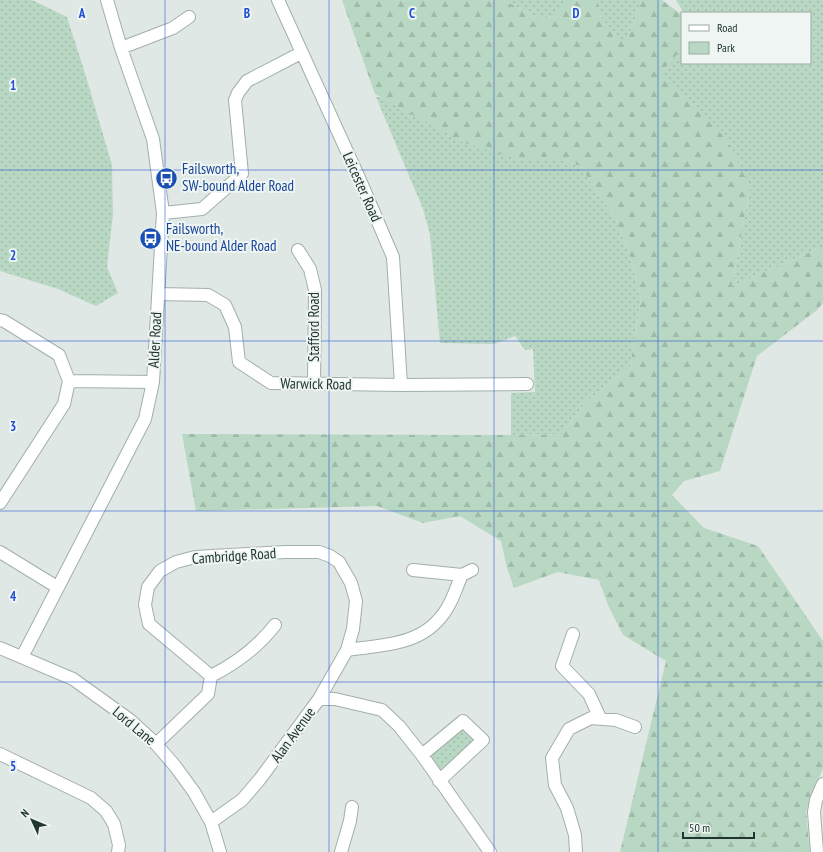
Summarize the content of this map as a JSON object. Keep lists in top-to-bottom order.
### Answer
{
  "streets": {
    "street": [
      "Leicester Road",
      "Stafford Road",
      "Alder Road",
      "Warwick Road",
      "Cambridge Road",
      "Lord Lane",
      "Alan Avenue"
    ]
  },
  "crossings": [
    ["Leicester Road", "Warwick Road"],
    ["Stafford Road", "Warwick Road"],
    ["Alder Road", "Warwick Road"],
    ["Alder Road", "Lord Lane"],
    ["Cambridge Road", "Alan Avenue"],
    ["Lord Lane", "Alan Avenue"]
  ],
  "places": {
    "bus stop": ["Failsworth, SW-bound Alder Road", "Failsworth, NE-bound Alder Road"]
  },
  "legend": ["Road", "Park"],
  "scale_bar": "50 m",
  "north": "top left",
  "grid": {
    "columns": [
      "A",
      "B",
      "C",
      "D"
    ],
    "rows": [
      "1",
      "2",
      "3",
      "4",
      "5"
    ]
  }
}
